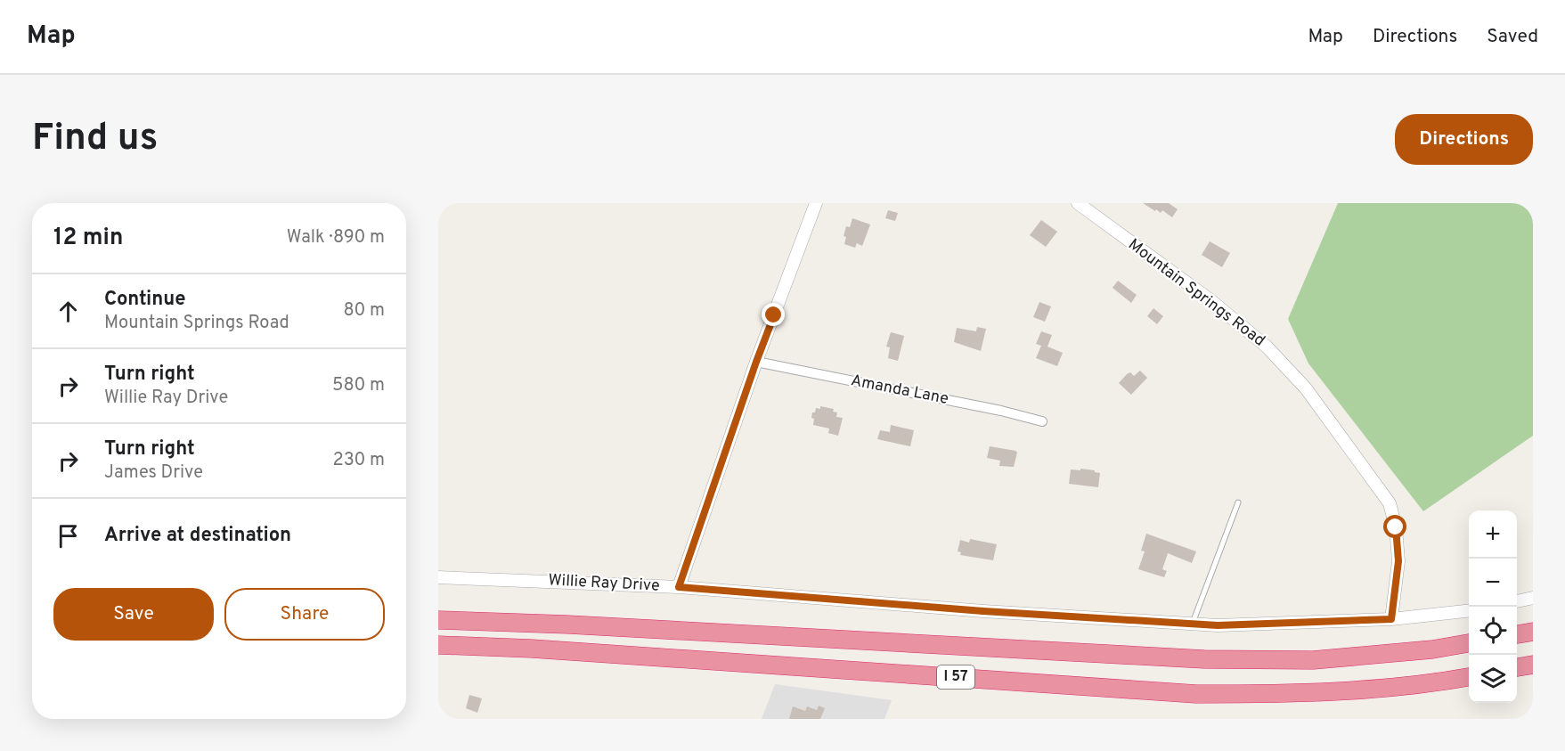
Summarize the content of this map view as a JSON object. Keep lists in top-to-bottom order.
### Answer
{
  "streets": {
    "highway": ["I 57"],
    "street": ["Mountain Springs Road", "Amanda Lane", "Willie Ray Drive"]
  },
  "crossings": [
    ["Mountain Springs Road", "Willie Ray Drive"]
  ],
  "page": {
    "header": "Map",
    "nav": ["Map", "Directions", "Saved"],
    "buttons": [
      "Directions",
      ["Save", "Share"]
    ],
    "title": "Find us",
    "heading": ["12 min", "Walk · 890 m"],
    "list": [
      ["Continue", "Mountain Springs Road", "80 m"],
      ["Turn right", "Willie Ray Drive", "580 m"],
      ["Turn right", "James Drive", "230 m"],
      "Arrive at destination"
    ],
    "map_buttons": ["+", "−"]
  }
}
